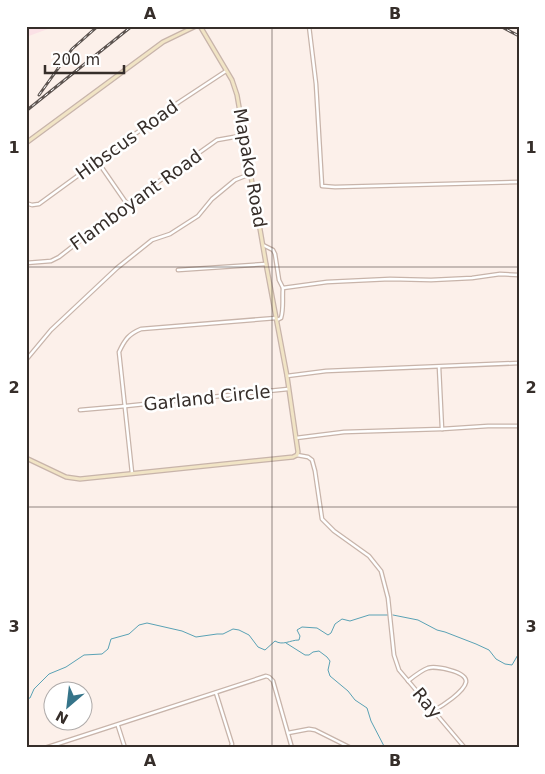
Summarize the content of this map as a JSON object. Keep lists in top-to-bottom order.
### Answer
{
  "streets": {
    "street": [
      "Hibscus Road",
      "Mapako Road",
      "Flamboyant Road",
      "Garland Circle",
      "Ray"
    ]
  },
  "crossings": [
    ["Hibscus Road", "Mapako Road"],
    ["Mapako Road", "Flamboyant Road"],
    ["Mapako Road", "Garland Circle"],
    ["Mapako Road", "Ray"]
  ],
  "scale_bar": "200 m",
  "north": "bottom left",
  "grid": {
    "columns": ["A", "B"],
    "rows": ["1", "2", "3"]
  }
}
